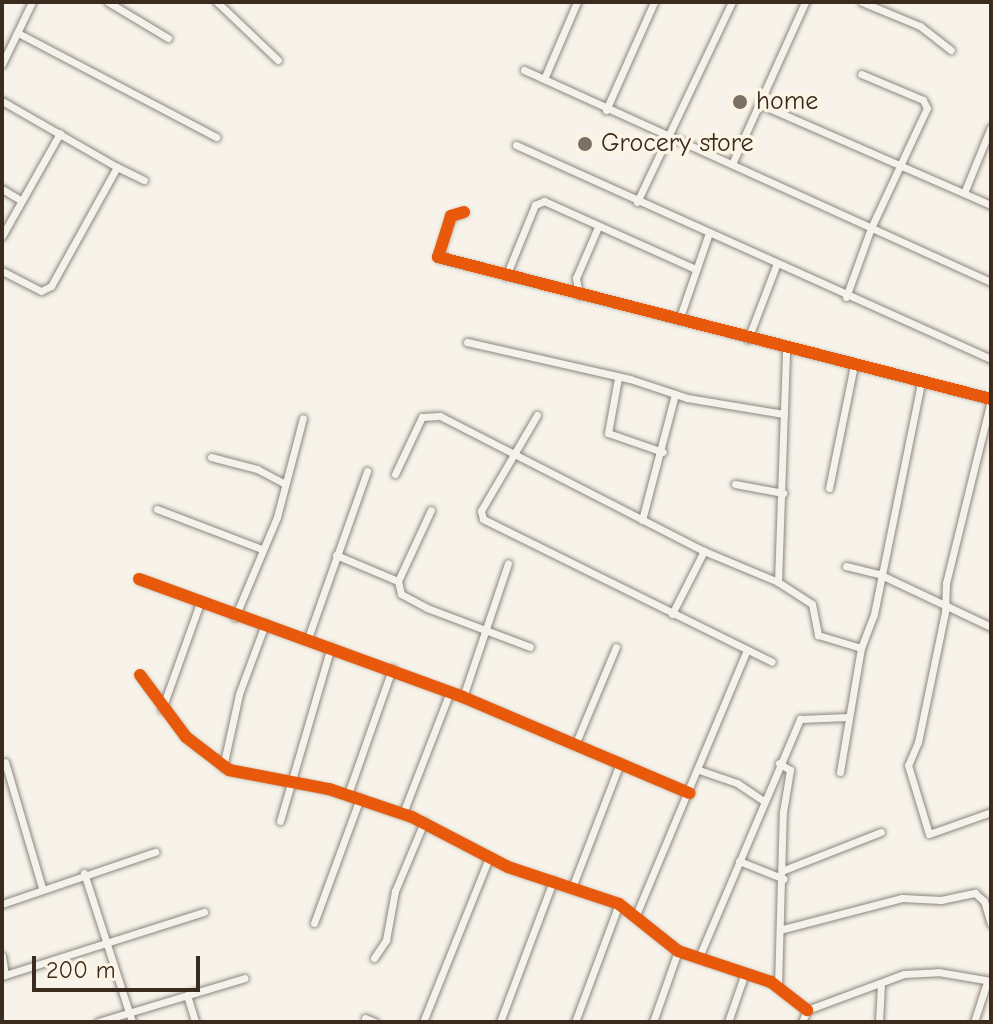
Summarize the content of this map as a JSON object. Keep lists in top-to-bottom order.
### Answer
{
  "places": ["home", "Grocery store"],
  "scale_bar": "200 m"
}
